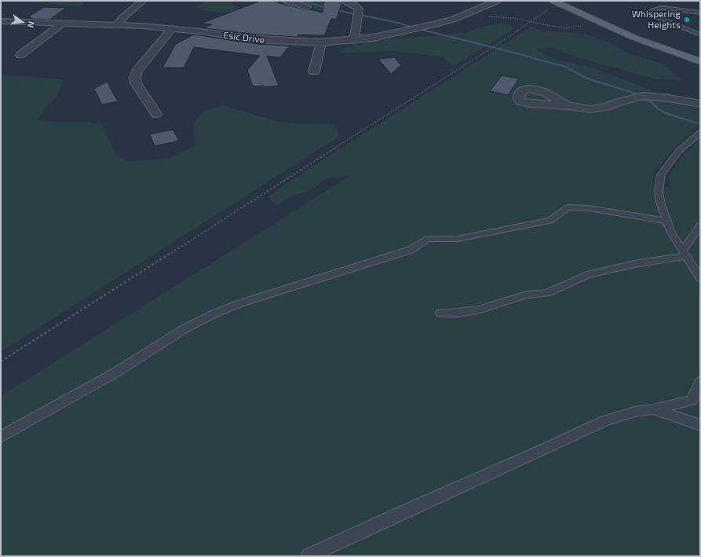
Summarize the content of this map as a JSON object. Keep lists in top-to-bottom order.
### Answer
{
  "streets": {
    "street": ["Esic Drive"]
  },
  "places": ["Whispering Heights"],
  "north": "right"
}
